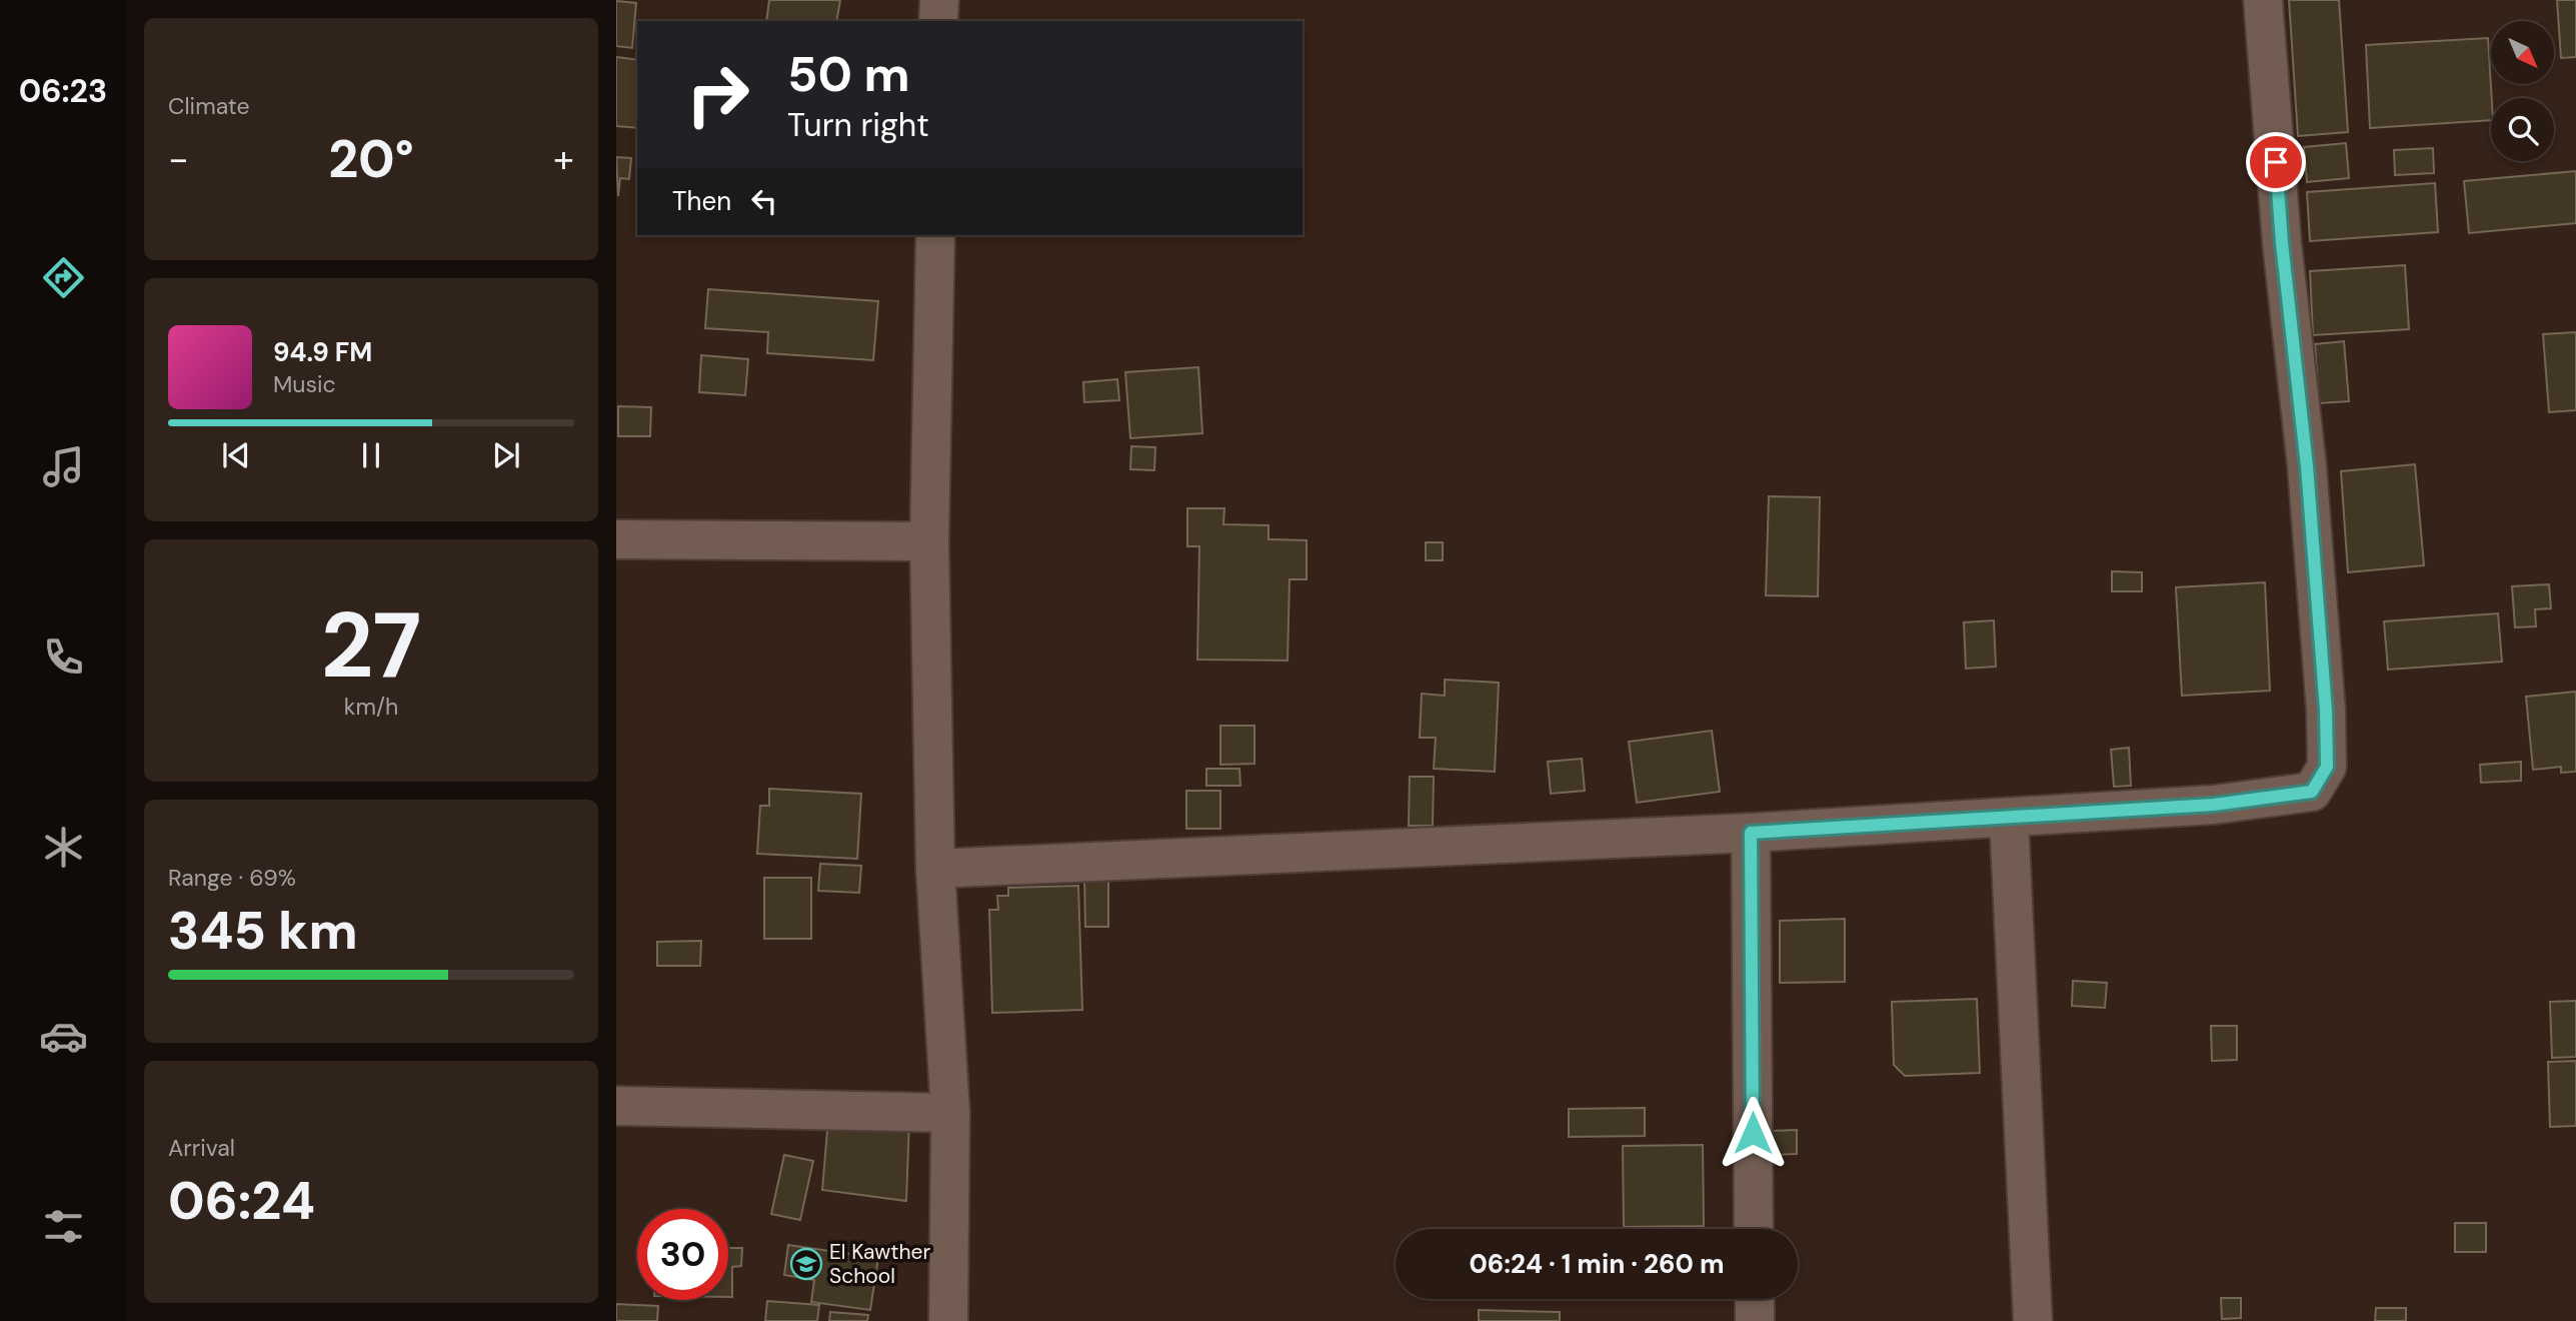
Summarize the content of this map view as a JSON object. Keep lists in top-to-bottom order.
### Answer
{
  "places": {
    "school or university": ["El Kawther School"]
  },
  "north": "bottom right",
  "page": {
    "tabs": "06:23",
    "tile": [
      "Climate",
      ["27", "km/h"],
      ["Range · 69%", "345 km"],
      ["Arrival", "06:24"]
    ],
    "turn": ["50 m", "Turn right"],
    "heat": ["−", "20°", "+"],
    "then": "Then",
    "song": ["94.9 FM", "Music"],
    "limit": "30",
    "trip": "06:24 · 1 min · 260 m"
  }
}
